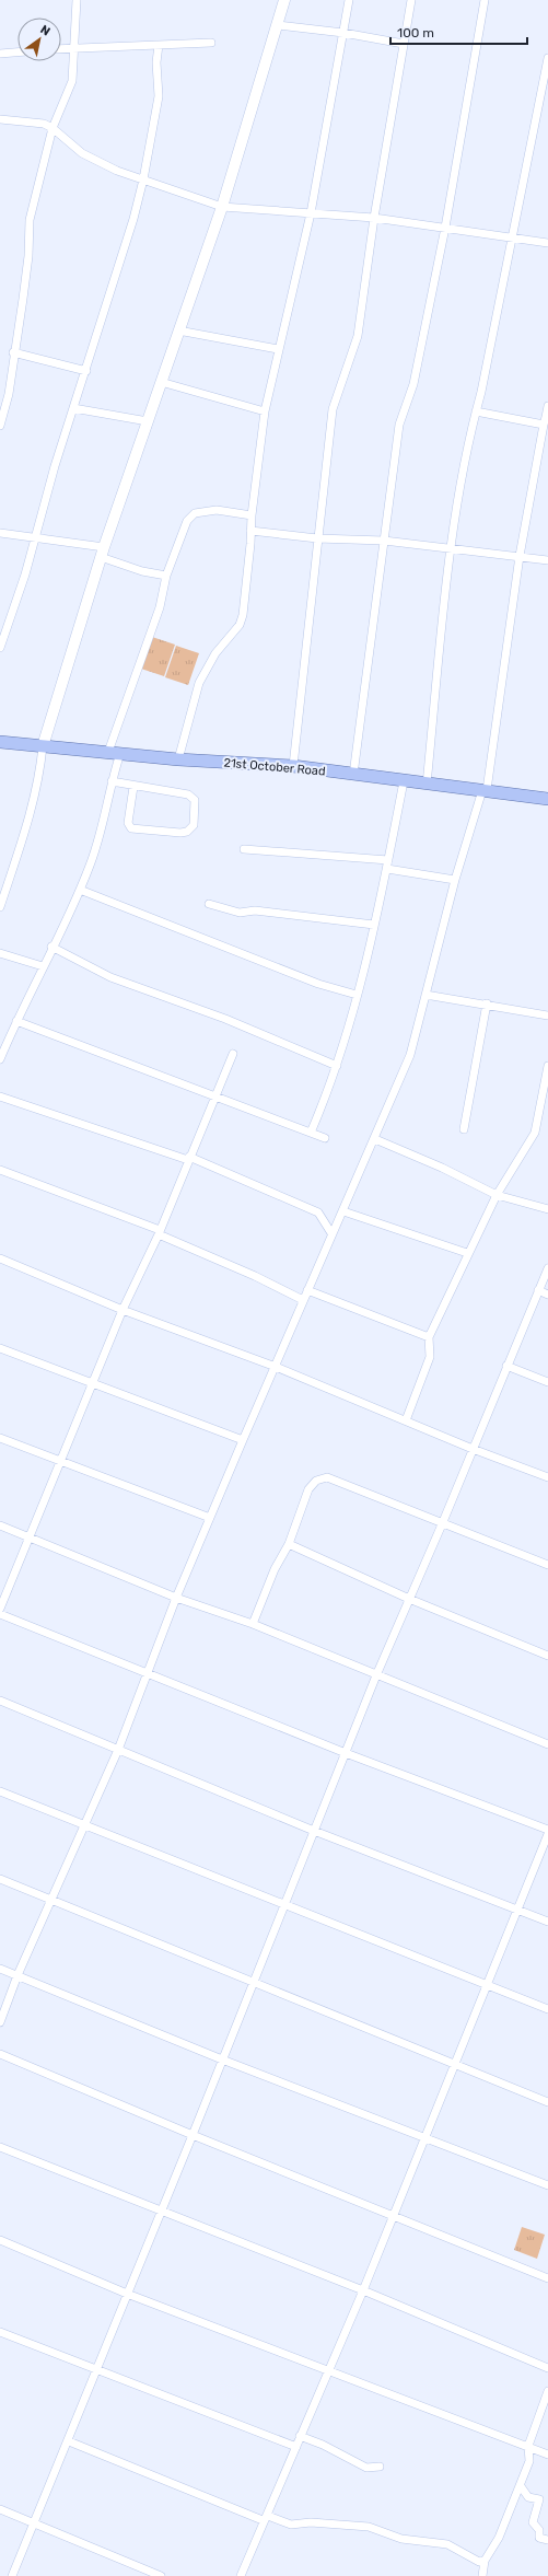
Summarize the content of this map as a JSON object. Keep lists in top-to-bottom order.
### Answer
{
  "streets": {
    "main road": ["21st October Road"]
  },
  "scale_bar": "100 m",
  "north": "top right"
}
